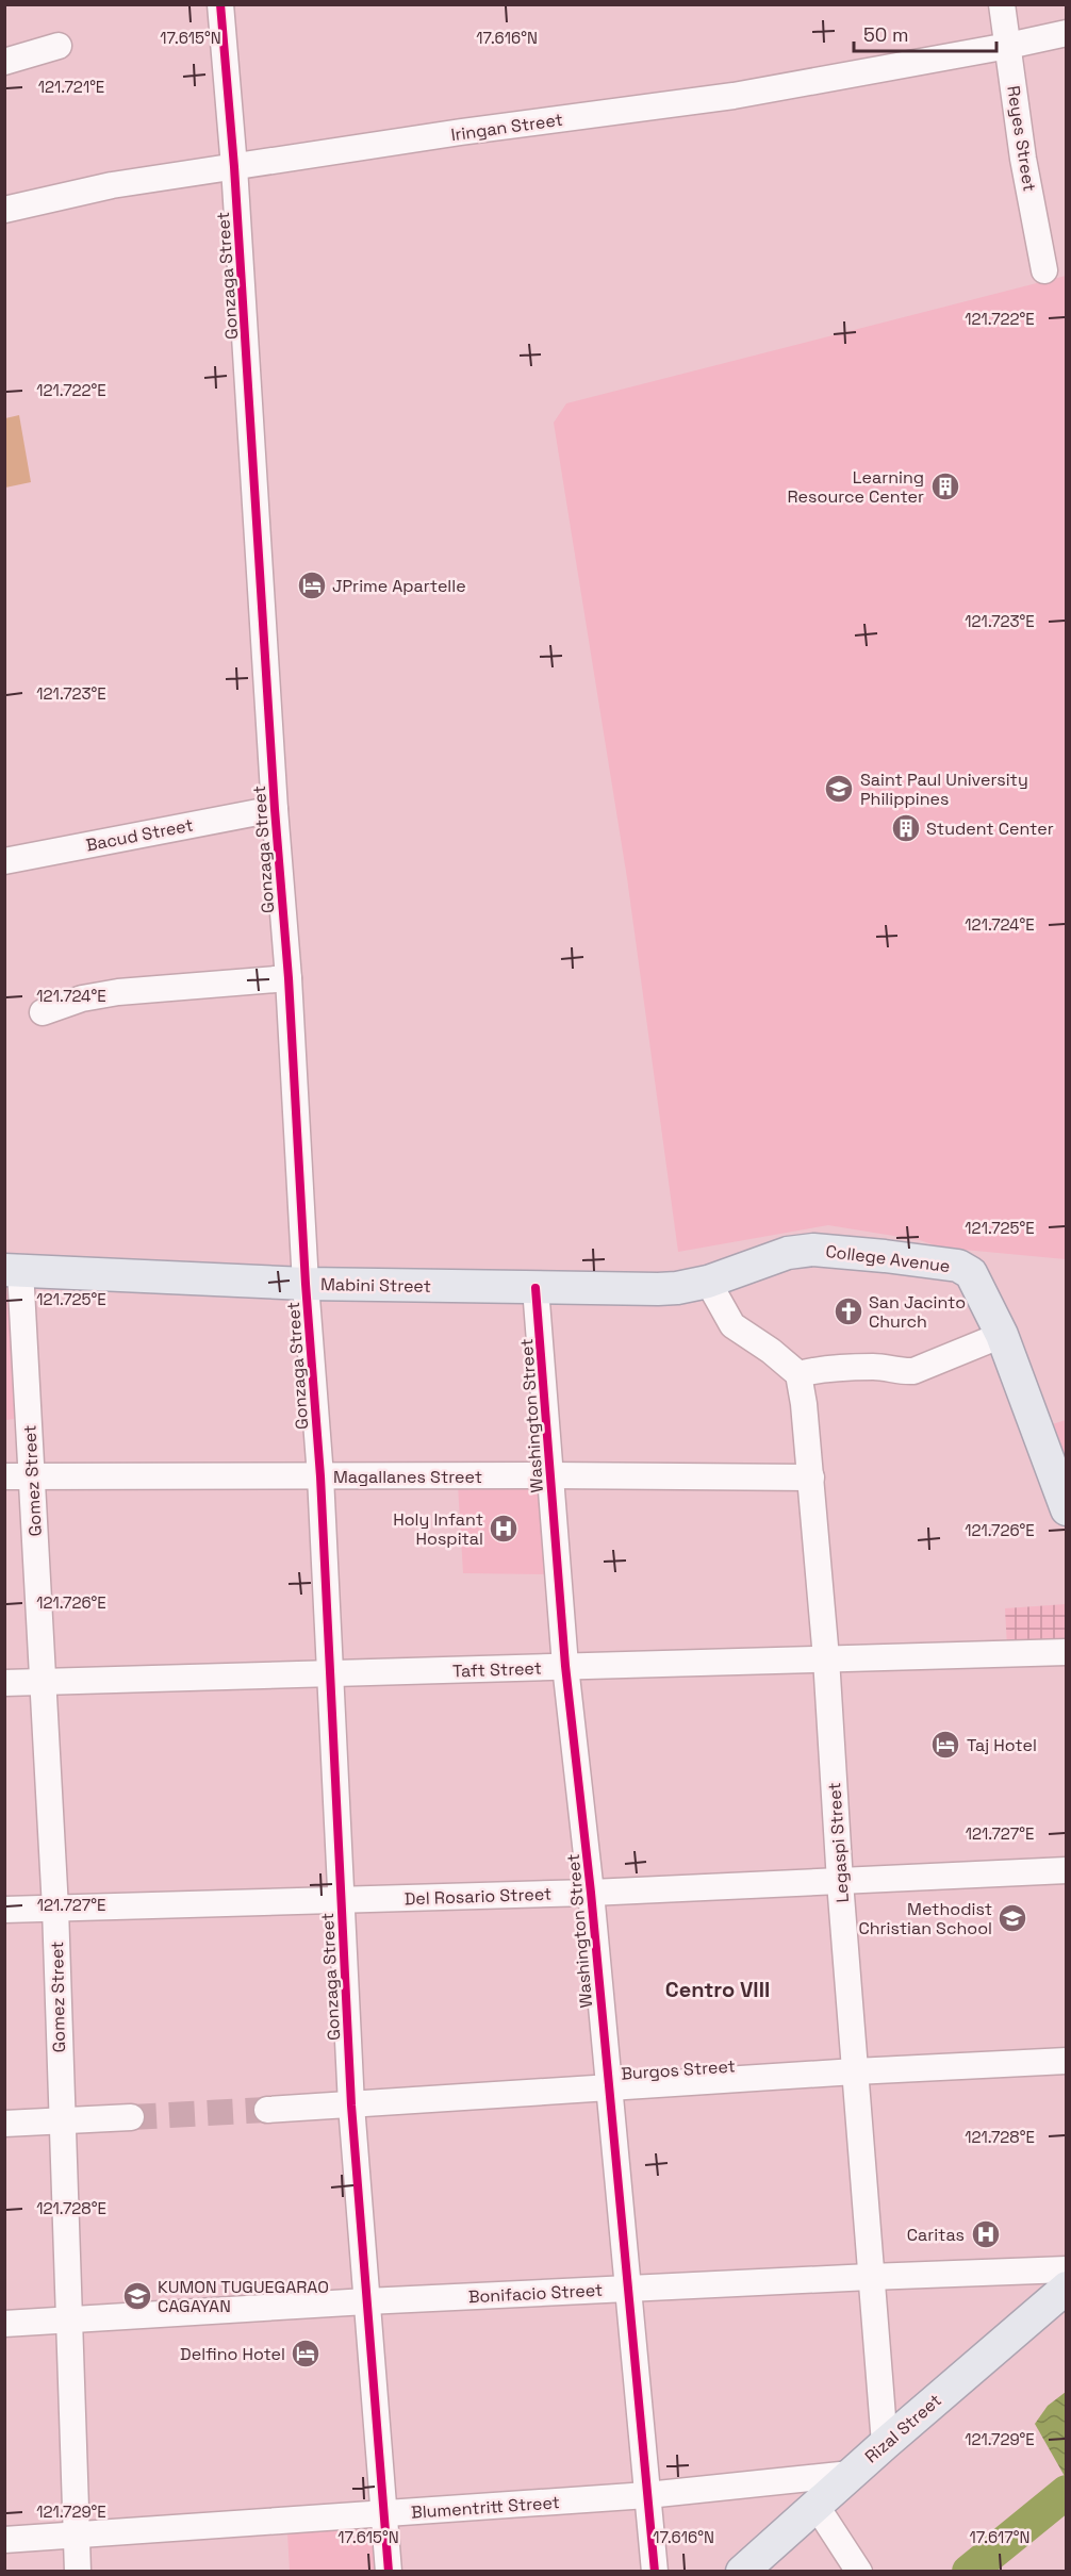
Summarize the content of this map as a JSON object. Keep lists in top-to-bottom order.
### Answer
{
  "streets": {
    "main road": ["College Avenue", "Mabini Street", "Rizal Street"],
    "street": [
      "Iringan Street",
      "Reyes Street",
      "Gonzaga Street",
      "Bacud Street",
      "Washington Street",
      "Magallanes Street",
      "Gomez Street",
      "Taft Street",
      "Legaspi Street",
      "Del Rosario Street",
      "Burgos Street",
      "Bonifacio Street",
      "Blumentritt Street"
    ]
  },
  "crossings": [
    ["Iringan Street", "Reyes Street"],
    ["Iringan Street", "Gonzaga Street"],
    ["Gonzaga Street", "Bacud Street"],
    ["Gonzaga Street", "Mabini Street"],
    ["Gonzaga Street", "Magallanes Street"],
    ["Gonzaga Street", "Taft Street"],
    ["Gonzaga Street", "Del Rosario Street"],
    ["Gonzaga Street", "Burgos Street"],
    ["Gonzaga Street", "Bonifacio Street"],
    ["Gonzaga Street", "Blumentritt Street"],
    ["College Avenue", "Mabini Street"],
    ["Mabini Street", "Washington Street"],
    ["Mabini Street", "Gomez Street"],
    ["Washington Street", "Magallanes Street"],
    ["Washington Street", "Taft Street"],
    ["Washington Street", "Del Rosario Street"],
    ["Washington Street", "Burgos Street"],
    ["Washington Street", "Bonifacio Street"],
    ["Washington Street", "Blumentritt Street"],
    ["Magallanes Street", "Gomez Street"],
    ["Magallanes Street", "Legaspi Street"],
    ["Gomez Street", "Taft Street"],
    ["Gomez Street", "Del Rosario Street"],
    ["Gomez Street", "Bonifacio Street"],
    ["Gomez Street", "Blumentritt Street"],
    ["Taft Street", "Legaspi Street"],
    ["Legaspi Street", "Del Rosario Street"],
    ["Legaspi Street", "Burgos Street"],
    ["Legaspi Street", "Bonifacio Street"],
    ["Legaspi Street", "Rizal Street"],
    ["Rizal Street", "Blumentritt Street"]
  ],
  "districts": ["Centro VIII"],
  "places": {
    "building": ["Learning Resource Center", "Student Center"],
    "hotel": ["JPrime Apartelle", "Taj Hotel", "Delfino Hotel"],
    "school or university": ["Saint Paul University Philippines", "Methodist Christian School", "KUMON TUGUEGARAO CAGAYAN"],
    "church": ["San Jacinto Church"],
    "hospital": ["Holy Infant Hospital", "Caritas"]
  },
  "scale_bar": "50 m",
  "coordinates": [
    "17.615°N",
    "17.616°N",
    "121.721°E",
    "121.722°E",
    "121.723°E",
    "121.724°E",
    "121.725°E",
    "121.726°E",
    "121.727°E",
    "121.728°E",
    "121.729°E",
    "17.617°N"
  ]
}
